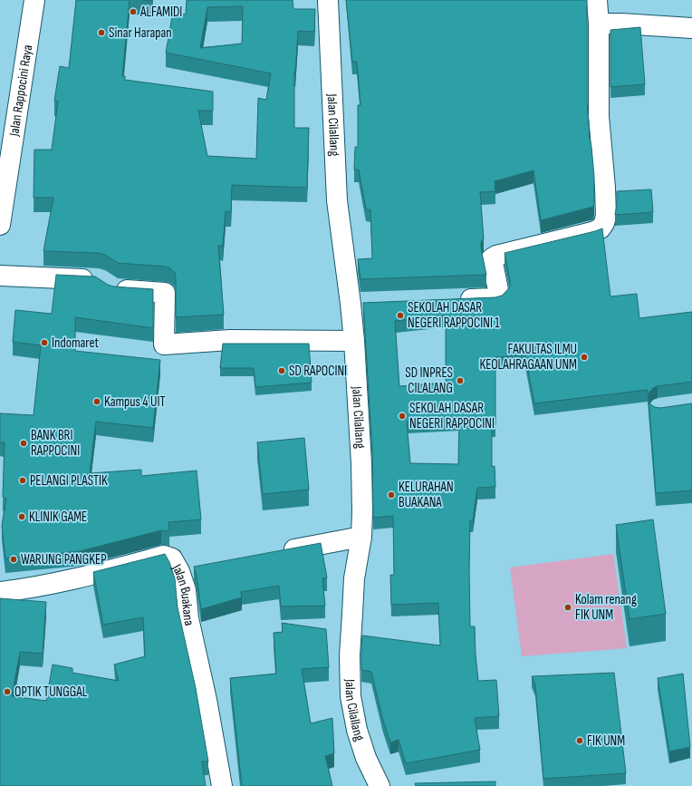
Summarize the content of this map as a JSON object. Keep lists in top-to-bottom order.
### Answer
{
  "streets": {
    "street": ["Jalan Rappocini Raya", "Jalan Cilallang", "Jalan Buakana"]
  },
  "places": [
    "ALFAMIDI",
    "Sinar Harapan",
    "SEKOLAH DASAR NEGERI RAPPOCINI 1",
    "Indomaret",
    "FAKULTAS ILMU KEOLAHRAGAAN UNM",
    "SD RAPOCINI",
    "SD INPRES CILALANG",
    "Kampus 4 UIT",
    "SEKOLAH DASAR NEGERI RAPPOCINI",
    "BANK BRI RAPPOCINI",
    "PELANGI PLASTIK",
    "KELURAHAN BUAKANA",
    "KLINIK GAME",
    "WARUNG PANGKEP",
    "Kolam renang FIK UNM",
    "OPTIK TUNGGAL",
    "FIK UNM"
  ]
}
